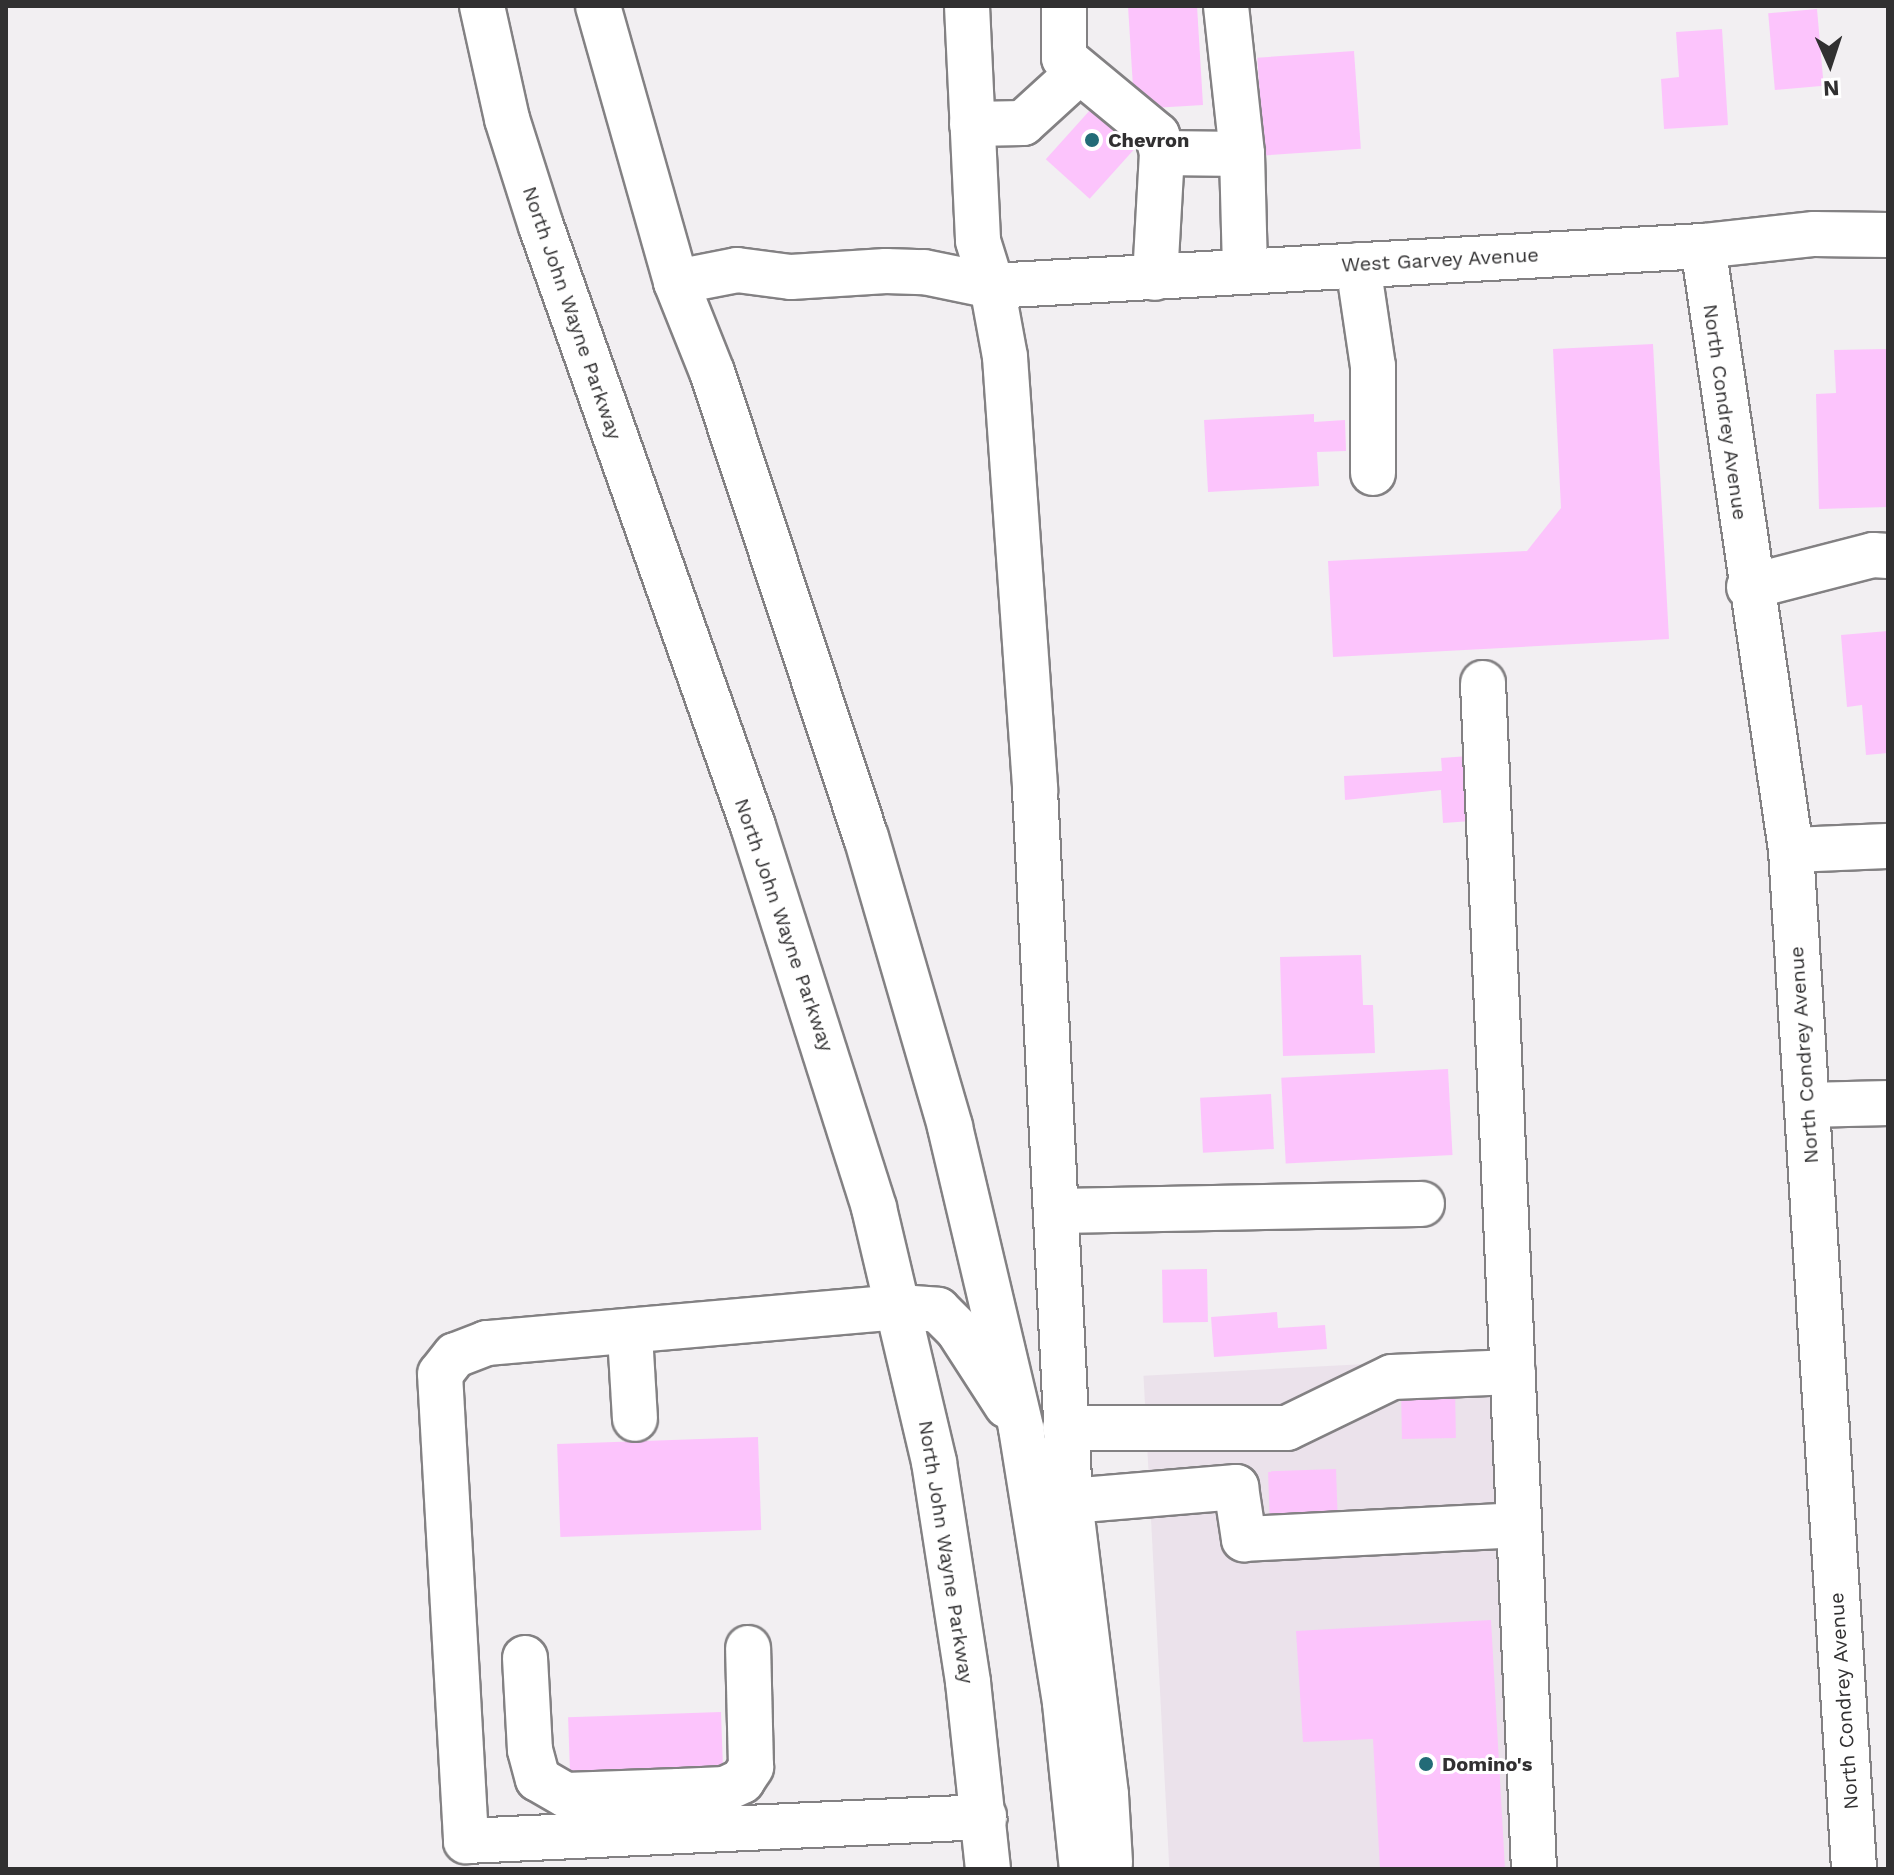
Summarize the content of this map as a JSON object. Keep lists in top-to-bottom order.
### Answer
{
  "streets": {
    "main road": ["West Garvey Avenue", "North John Wayne Parkway", "North Condrey Avenue"]
  },
  "crossings": [
    ["West Garvey Avenue", "North Condrey Avenue"]
  ],
  "places": ["Chevron", "Domino's"],
  "north": "bottom"
}
